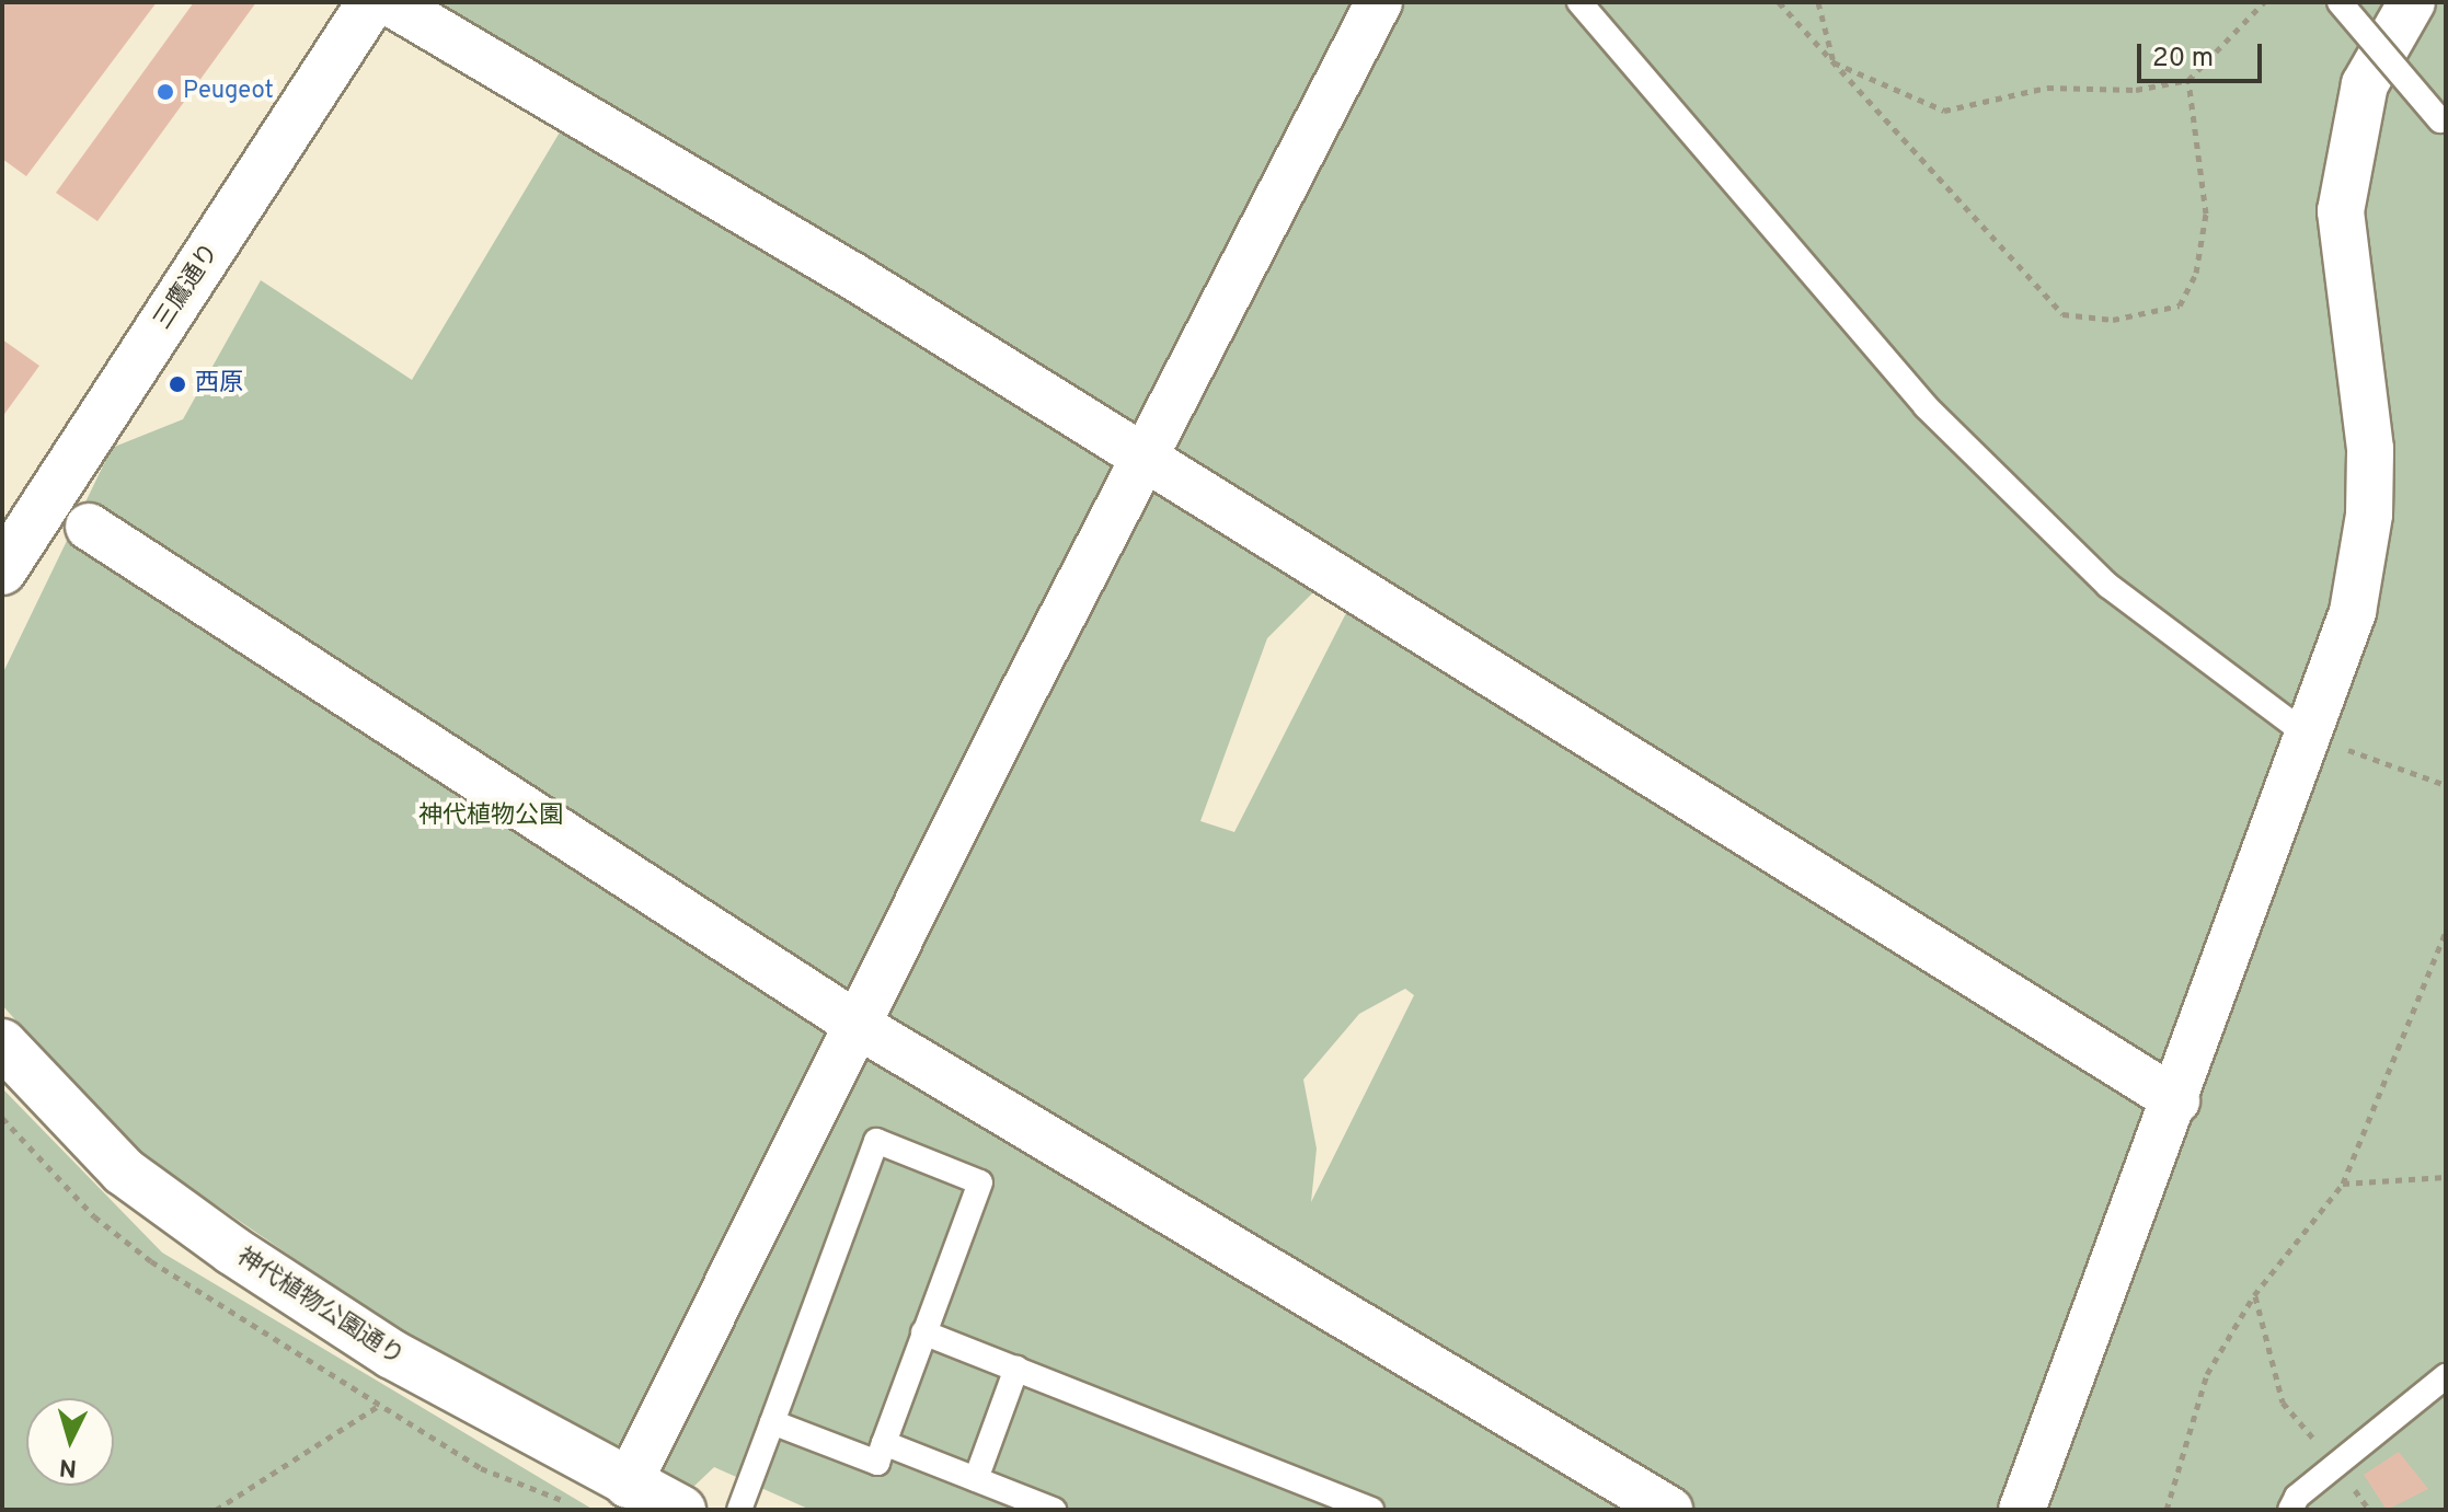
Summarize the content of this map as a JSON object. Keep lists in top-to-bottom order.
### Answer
{
  "streets": {
    "street": ["三鷹通り", "神代植物公園通り"]
  },
  "parks": ["神代植物公園"],
  "places": ["Peugeot", "西原"],
  "scale_bar": "20 m",
  "north": "bottom"
}
